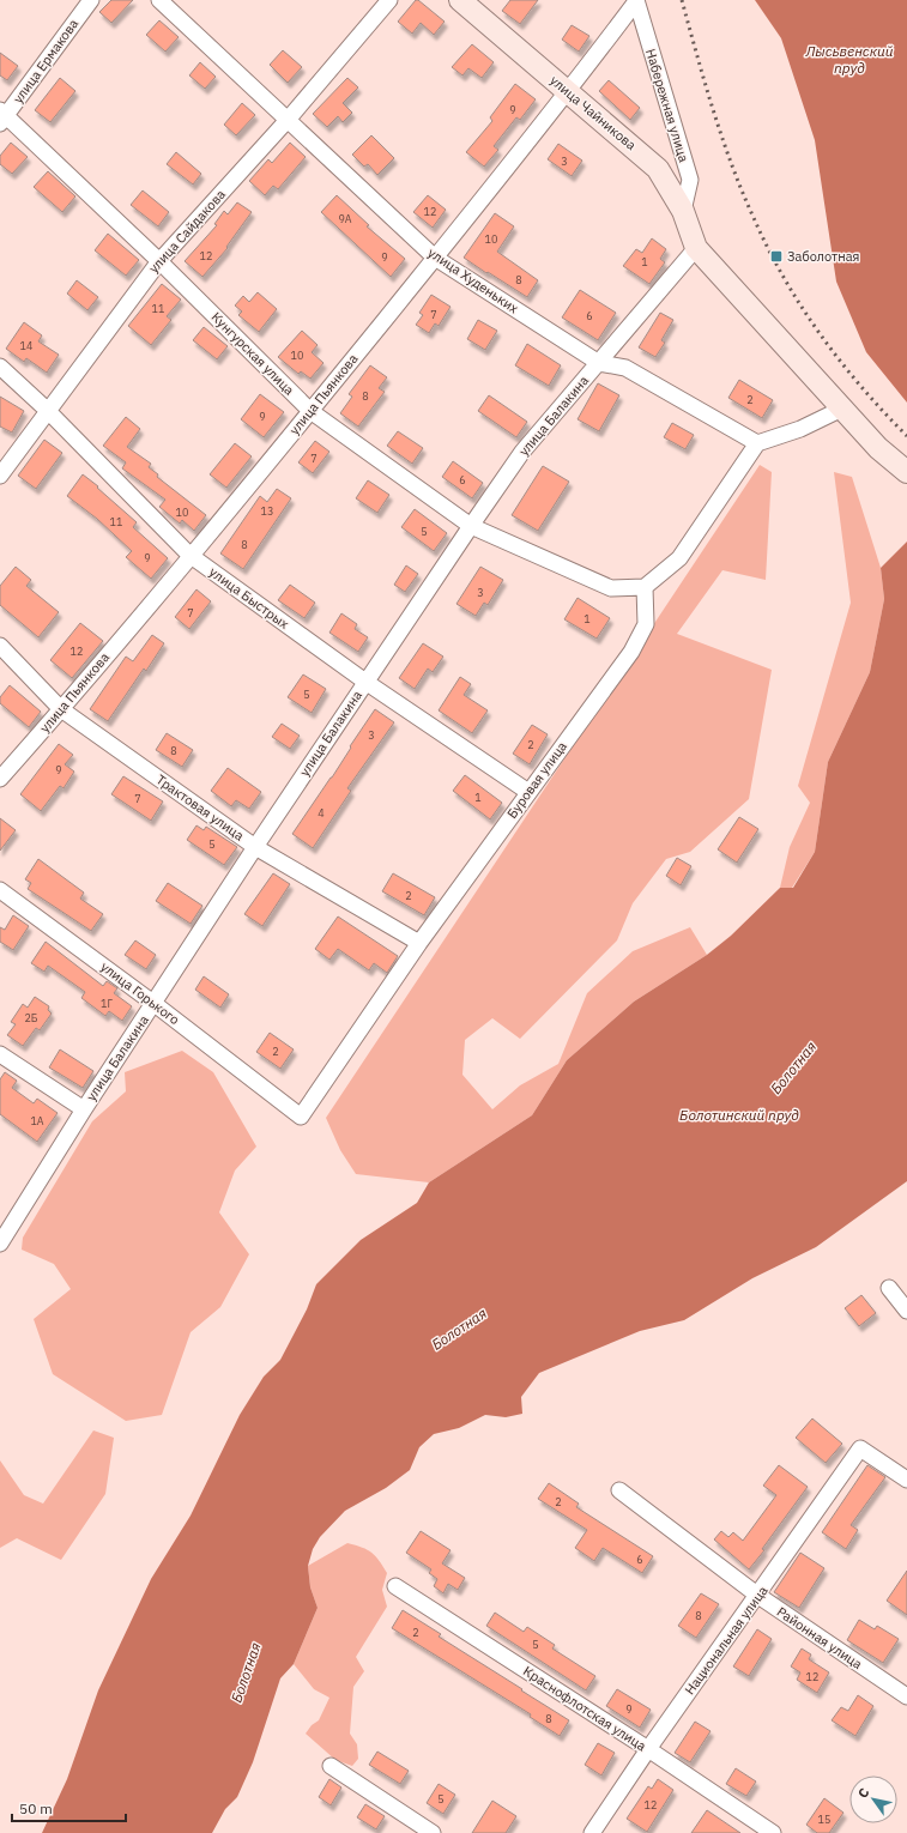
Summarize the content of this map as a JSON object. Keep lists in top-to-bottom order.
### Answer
{
  "streets": {
    "street": [
      "улица Ермакова",
      "Набережная улица",
      "улица Чайникова",
      "улица Сайдакова",
      "улица Худеньких",
      "Кунгурская улица",
      "улица Пьянкова",
      "улица Балакина",
      "улица Быстрых",
      "Буровая улица",
      "Трактовая улица",
      "улица Горького",
      "Районная улица",
      "Национальная улица",
      "Краснофлотская улица"
    ]
  },
  "crossings": [
    ["улица Ермакова", "Кунгурская улица"],
    ["Набережная улица", "улица Чайникова"],
    ["Набережная улица", "улица Пьянкова"],
    ["улица Чайникова", "улица Пьянкова"],
    ["улица Чайникова", "улица Балакина"],
    ["улица Сайдакова", "улица Худеньких"],
    ["улица Сайдакова", "Кунгурская улица"],
    ["улица Сайдакова", "улица Быстрых"],
    ["улица Худеньких", "улица Пьянкова"],
    ["улица Худеньких", "улица Балакина"],
    ["Кунгурская улица", "улица Пьянкова"],
    ["Кунгурская улица", "улица Балакина"],
    ["Кунгурская улица", "Буровая улица"],
    ["улица Пьянкова", "улица Быстрых"],
    ["улица Пьянкова", "Трактовая улица"],
    ["улица Балакина", "улица Быстрых"],
    ["улица Балакина", "Трактовая улица"],
    ["улица Балакина", "улица Горького"],
    ["улица Быстрых", "Буровая улица"],
    ["Буровая улица", "Трактовая улица"],
    ["Буровая улица", "улица Горького"],
    ["Районная улица", "Национальная улица"],
    ["Национальная улица", "Краснофлотская улица"]
  ],
  "water": ["Лысьвенский пруд", "Болотная", "Болотинский пруд"],
  "places": {
    "transit": ["Заболотная"]
  },
  "house_numbers": [
    "9",
    "3",
    "12",
    "9А",
    "10",
    "12",
    "9",
    "1",
    "8",
    "11",
    "7",
    "6",
    "14",
    "10",
    "8",
    "2",
    "9",
    "7",
    "6",
    "13",
    "10",
    "11",
    "5",
    "8",
    "9",
    "3",
    "7",
    "1",
    "12",
    "5",
    "3",
    "2",
    "8",
    "9",
    "1",
    "7",
    "4",
    "5",
    "2",
    "1Г",
    "2Б",
    "2",
    "1А",
    "2",
    "6",
    "8",
    "2",
    "5",
    "12",
    "9",
    "8",
    "5",
    "12",
    "15"
  ],
  "scale_bar": "50 m",
  "north": "top left"
}
